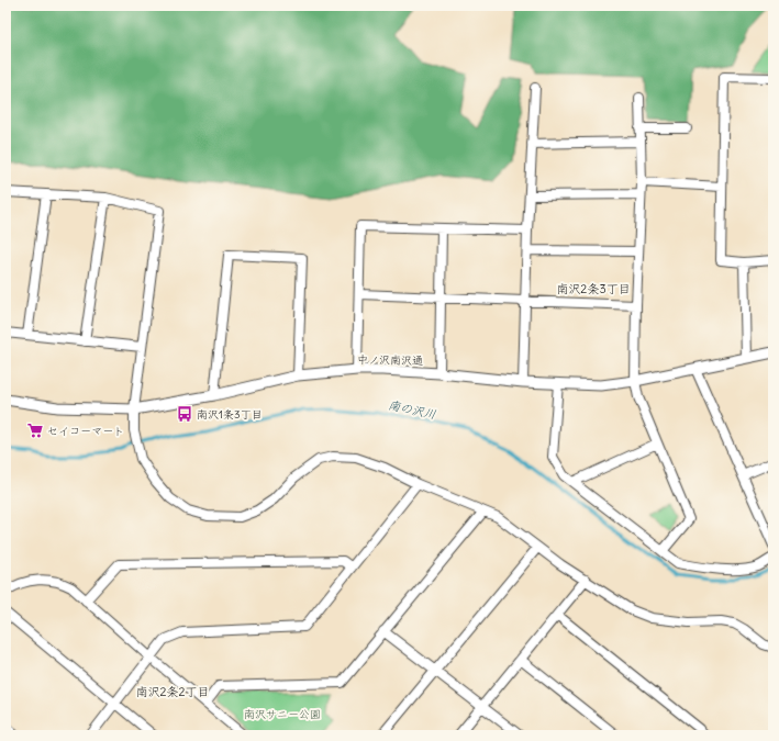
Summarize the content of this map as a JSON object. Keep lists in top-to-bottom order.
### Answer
{
  "streets": {
    "street": ["中ノ沢南沢通"]
  },
  "districts": ["南沢2条3丁目", "南沢2条2丁目"],
  "water": ["南の沢川"],
  "parks": ["南沢サニー公園"],
  "places": {
    "bus stop": ["南沢1条3丁目"],
    "supermarket": ["セイコーマート"]
  }
}
